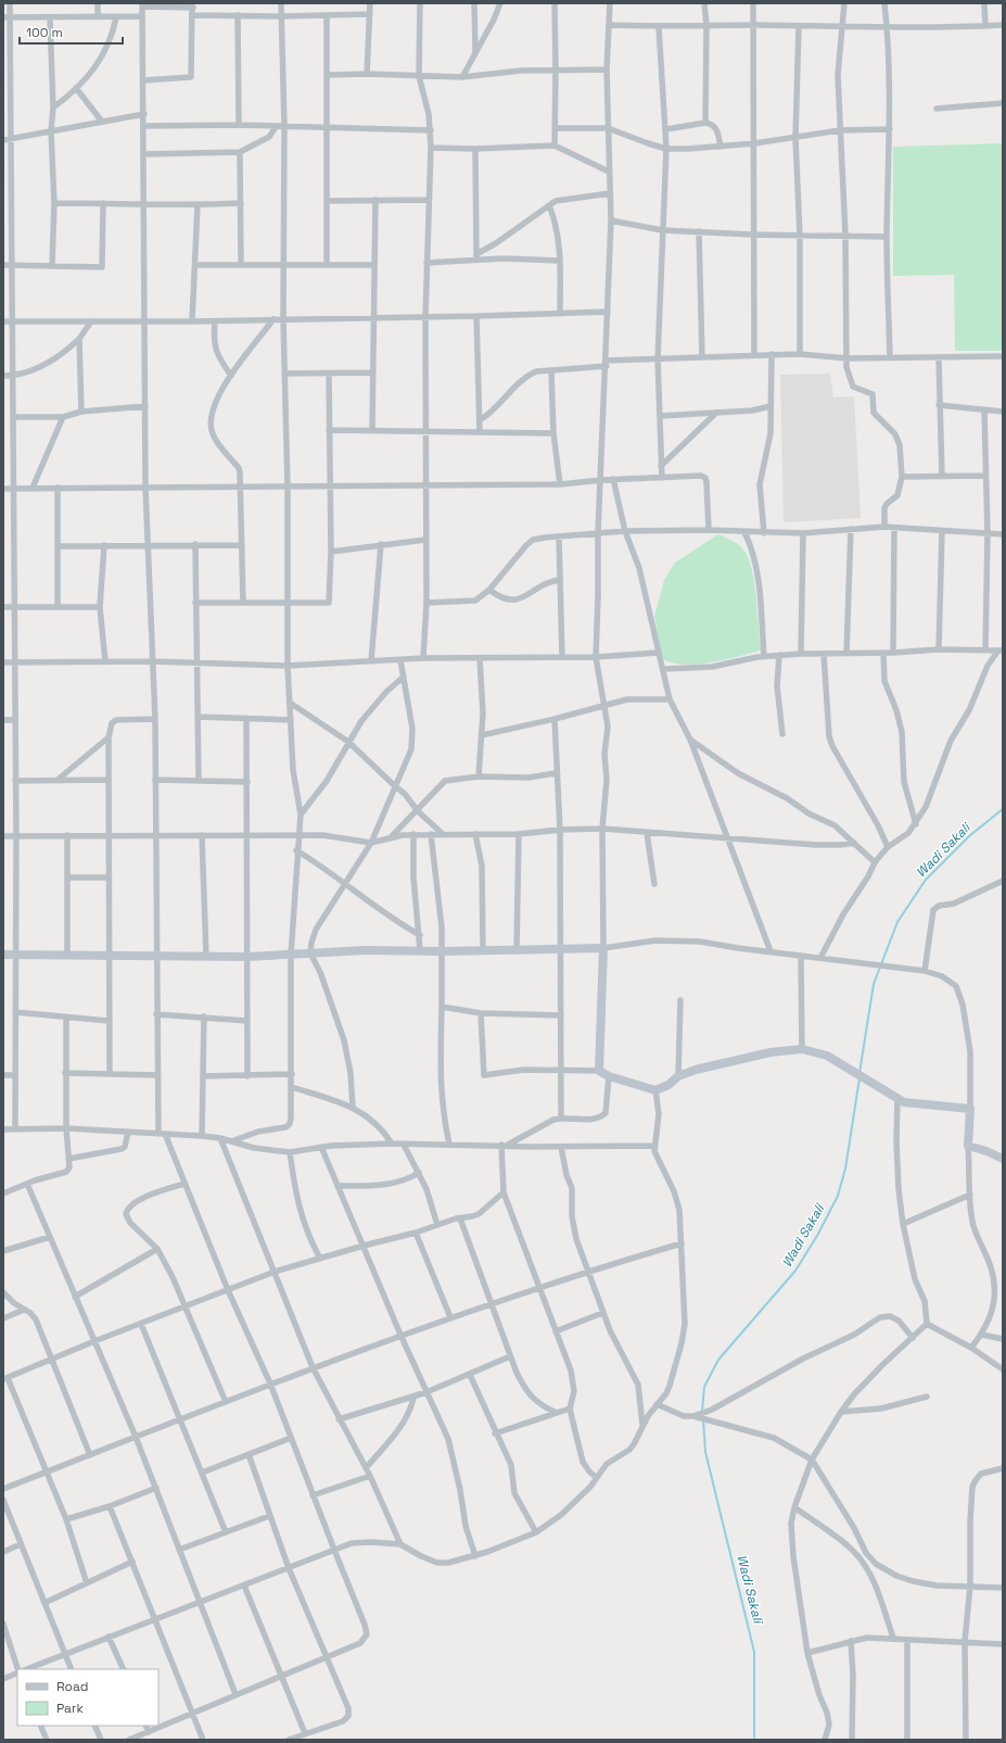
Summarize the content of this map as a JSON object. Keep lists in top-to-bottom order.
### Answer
{
  "water": ["Wadi Sakali"],
  "legend": ["Road", "Park"],
  "scale_bar": "100 m"
}
